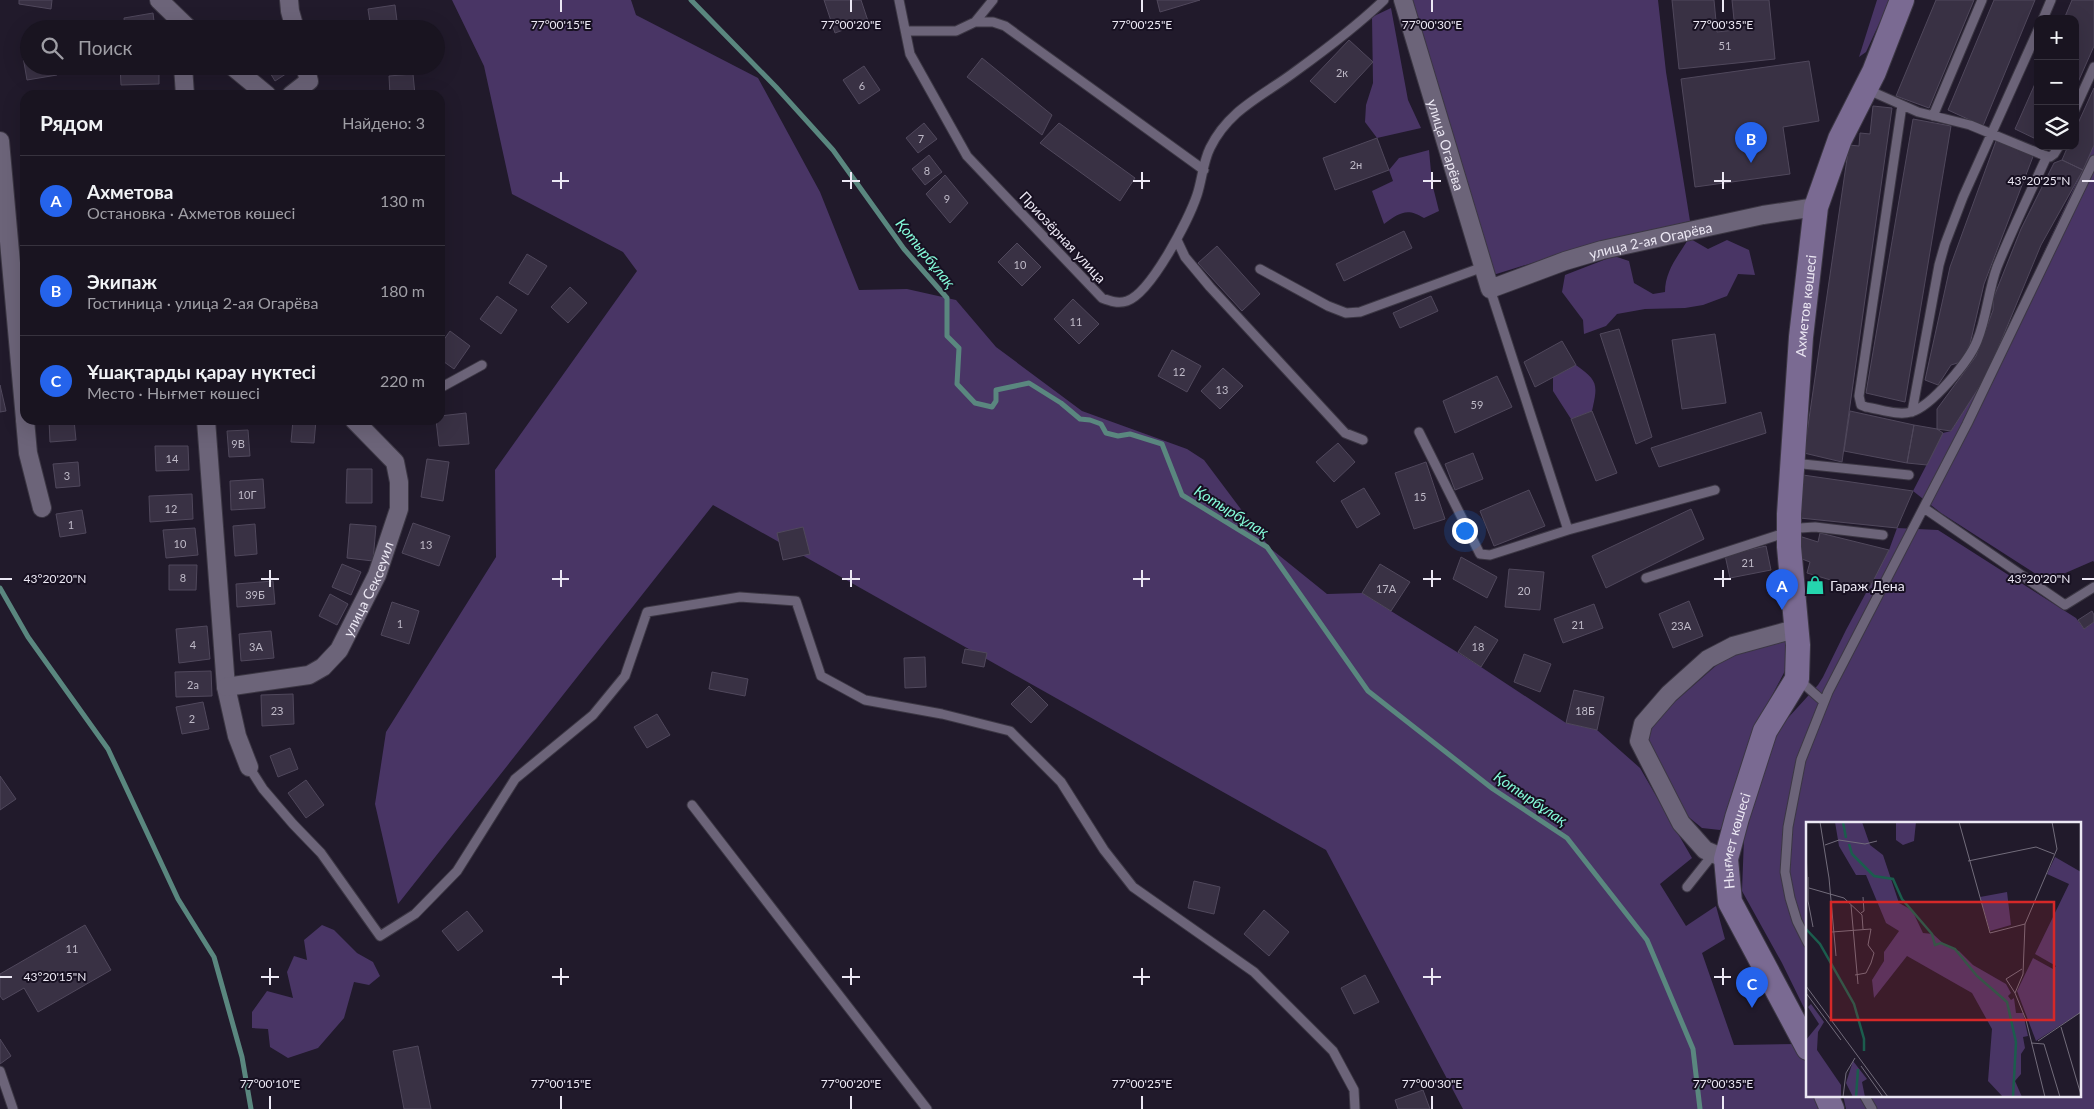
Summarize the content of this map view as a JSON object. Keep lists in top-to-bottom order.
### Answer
{
  "streets": {
    "main road": ["Ахметов көшесі", "Нығмет көшесі"],
    "street": ["улица Огарёва", "улица 2-ая Огарёва", "улица Сексеуил"],
    "lane": ["Приозёрная улица"]
  },
  "crossings": [
    ["улица Огарёва", "улица 2-ая Огарёва"],
    ["улица 2-ая Огарёва", "Ахметов көшесі"],
    ["Ахметов көшесі", "Нығмет көшесі"]
  ],
  "water": ["Қотырбұлақ"],
  "places": {
    "shop": ["Гараж Дена"]
  },
  "house_numbers": [
    "51",
    "2к",
    "6",
    "7",
    "2н",
    "8",
    "9",
    "10",
    "11",
    "12",
    "13",
    "59",
    "9В",
    "14",
    "3",
    "10Г",
    "15",
    "12",
    "1",
    "10",
    "13",
    "21",
    "8",
    "17А",
    "20",
    "39Б",
    "1",
    "21",
    "23А",
    "4",
    "3А",
    "18",
    "2а",
    "2З",
    "18Б",
    "2",
    "11"
  ],
  "page": {
    "map_buttons": ["+", "−"],
    "search": "Поиск",
    "heading": ["Рядом", "Найдено: 3"],
    "pins": ["B", "A", "C"],
    "list": [
      {
        "mark": "A",
        "name": "Ахметова",
        "note": "Остановка · Ахметов көшесі",
        "value": "130 m"
      },
      {
        "mark": "B",
        "name": "Экипаж",
        "note": "Гостиница · улица 2-ая Огарёва",
        "value": "180 m"
      },
      {
        "mark": "C",
        "name": "Ұшақтарды қарау нүктесі",
        "note": "Место · Нығмет көшесі",
        "value": "220 m"
      }
    ]
  },
  "coordinates": [
    "77°00'15\"E",
    "77°00'20\"E",
    "77°00'25\"E",
    "77°00'30\"E",
    "77°00'35\"E",
    "43°20'25\"N",
    "43°20'20\"N",
    "43°20'15\"N",
    "77°00'10\"E"
  ]
}
